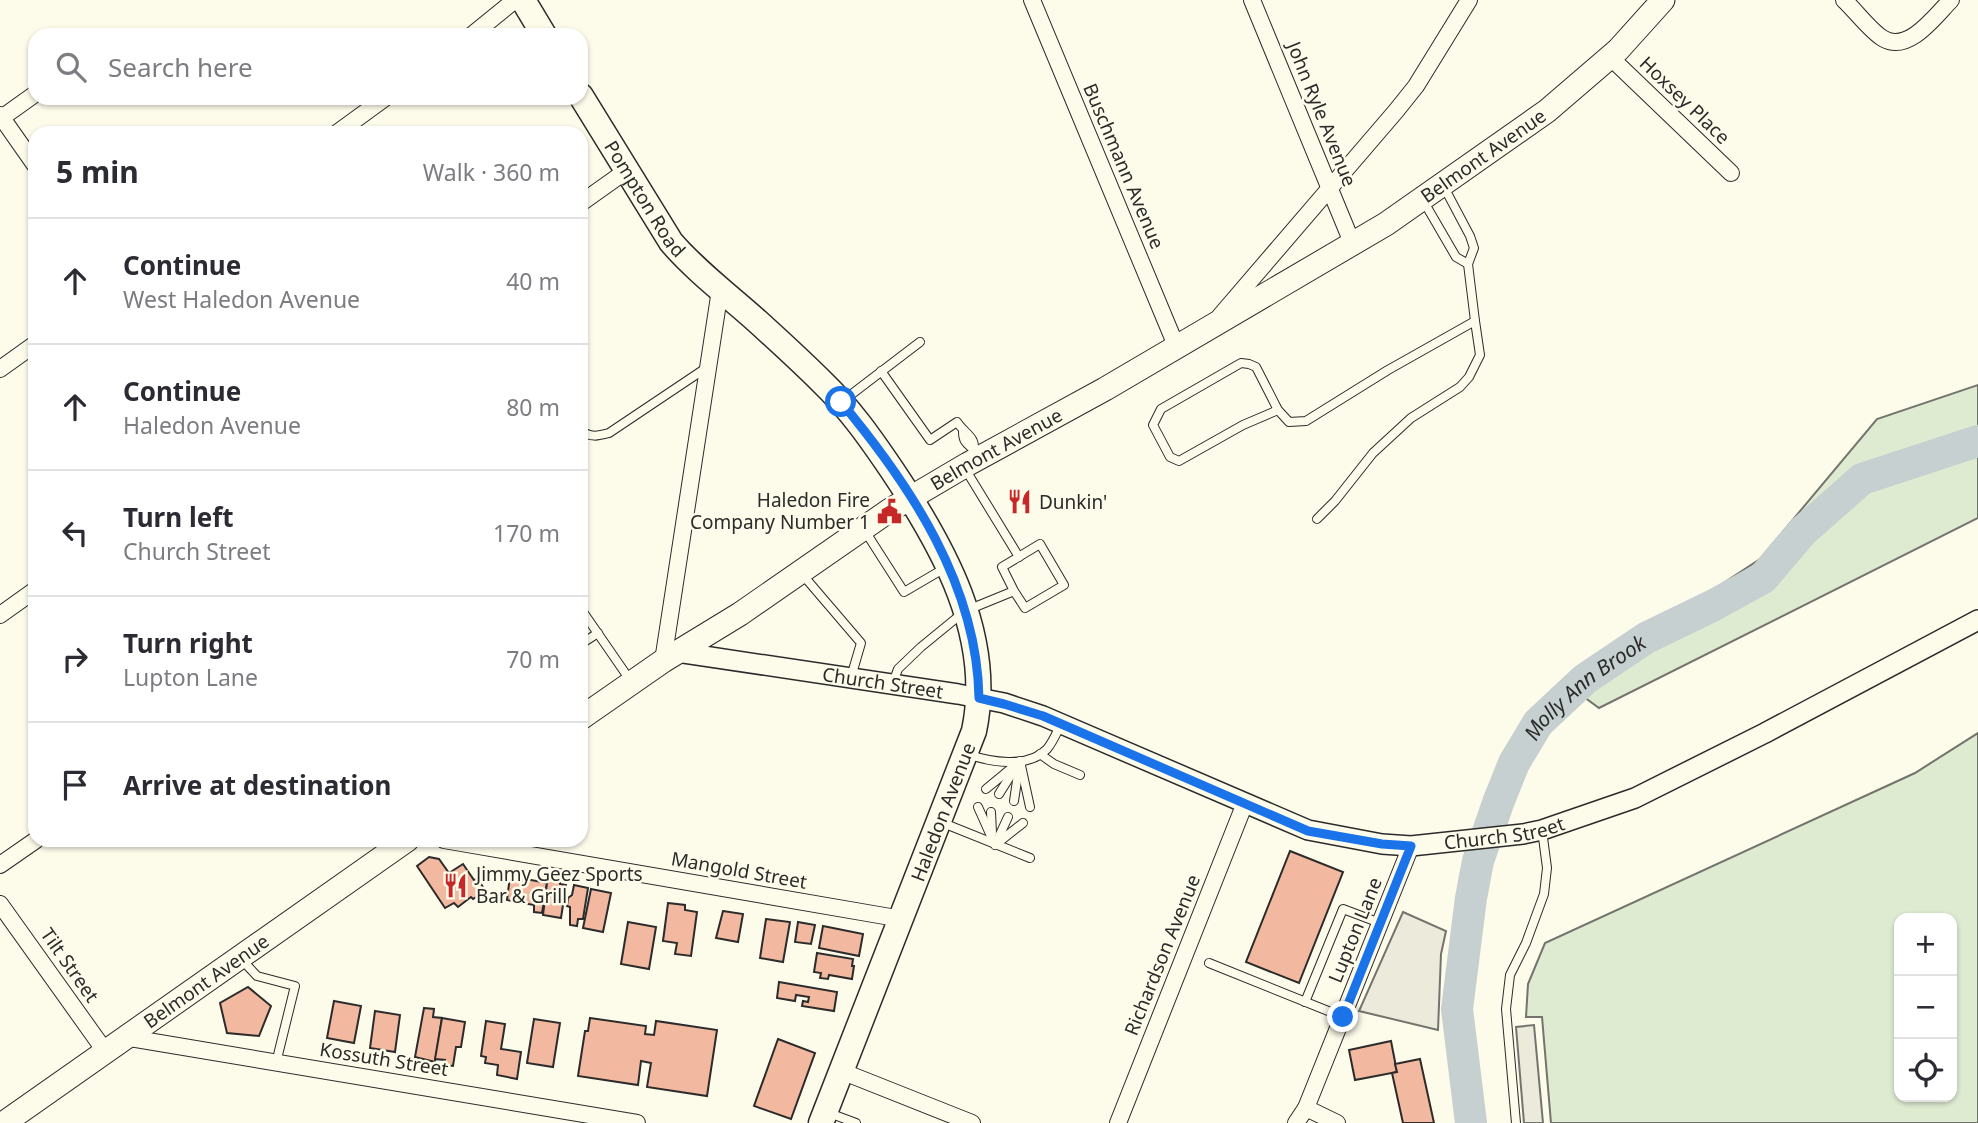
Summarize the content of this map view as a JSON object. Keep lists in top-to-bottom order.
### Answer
{
  "streets": {
    "main road": ["Belmont Avenue", "Pompton Road", "Haledon Avenue"],
    "street": [
      "Hoxsey Place",
      "John Ryle Avenue",
      "Buschmann Avenue",
      "Church Street",
      "Mangold Street",
      "Lupton Lane",
      "Richardson Avenue",
      "Tilt Street",
      "Kossuth Street"
    ]
  },
  "crossings": [
    ["Hoxsey Place", "Belmont Avenue"],
    ["John Ryle Avenue", "Belmont Avenue"],
    ["Belmont Avenue", "Buschmann Avenue"],
    ["Belmont Avenue", "Church Street"],
    ["Belmont Avenue", "Haledon Avenue"],
    ["Belmont Avenue", "Tilt Street"],
    ["Belmont Avenue", "Kossuth Street"],
    ["Pompton Road", "Haledon Avenue"],
    ["Church Street", "Haledon Avenue"],
    ["Church Street", "Lupton Lane"],
    ["Church Street", "Richardson Avenue"],
    ["Haledon Avenue", "Mangold Street"]
  ],
  "water": ["Molly Ann Brook"],
  "places": {
    "restaurant": ["Dunkin'", "Jimmy Geez Sports Bar & Grill"],
    "public building": ["Haledon Fire Company Number 1"]
  },
  "page": {
    "search": "Search here",
    "heading": ["5 min", "Walk · 360 m"],
    "list": [
      ["Continue", "West Haledon Avenue", "40 m"],
      ["Continue", "Haledon Avenue", "80 m"],
      ["Turn left", "Church Street", "170 m"],
      ["Turn right", "Lupton Lane", "70 m"],
      "Arrive at destination"
    ],
    "map_buttons": ["+", "−"]
  }
}
